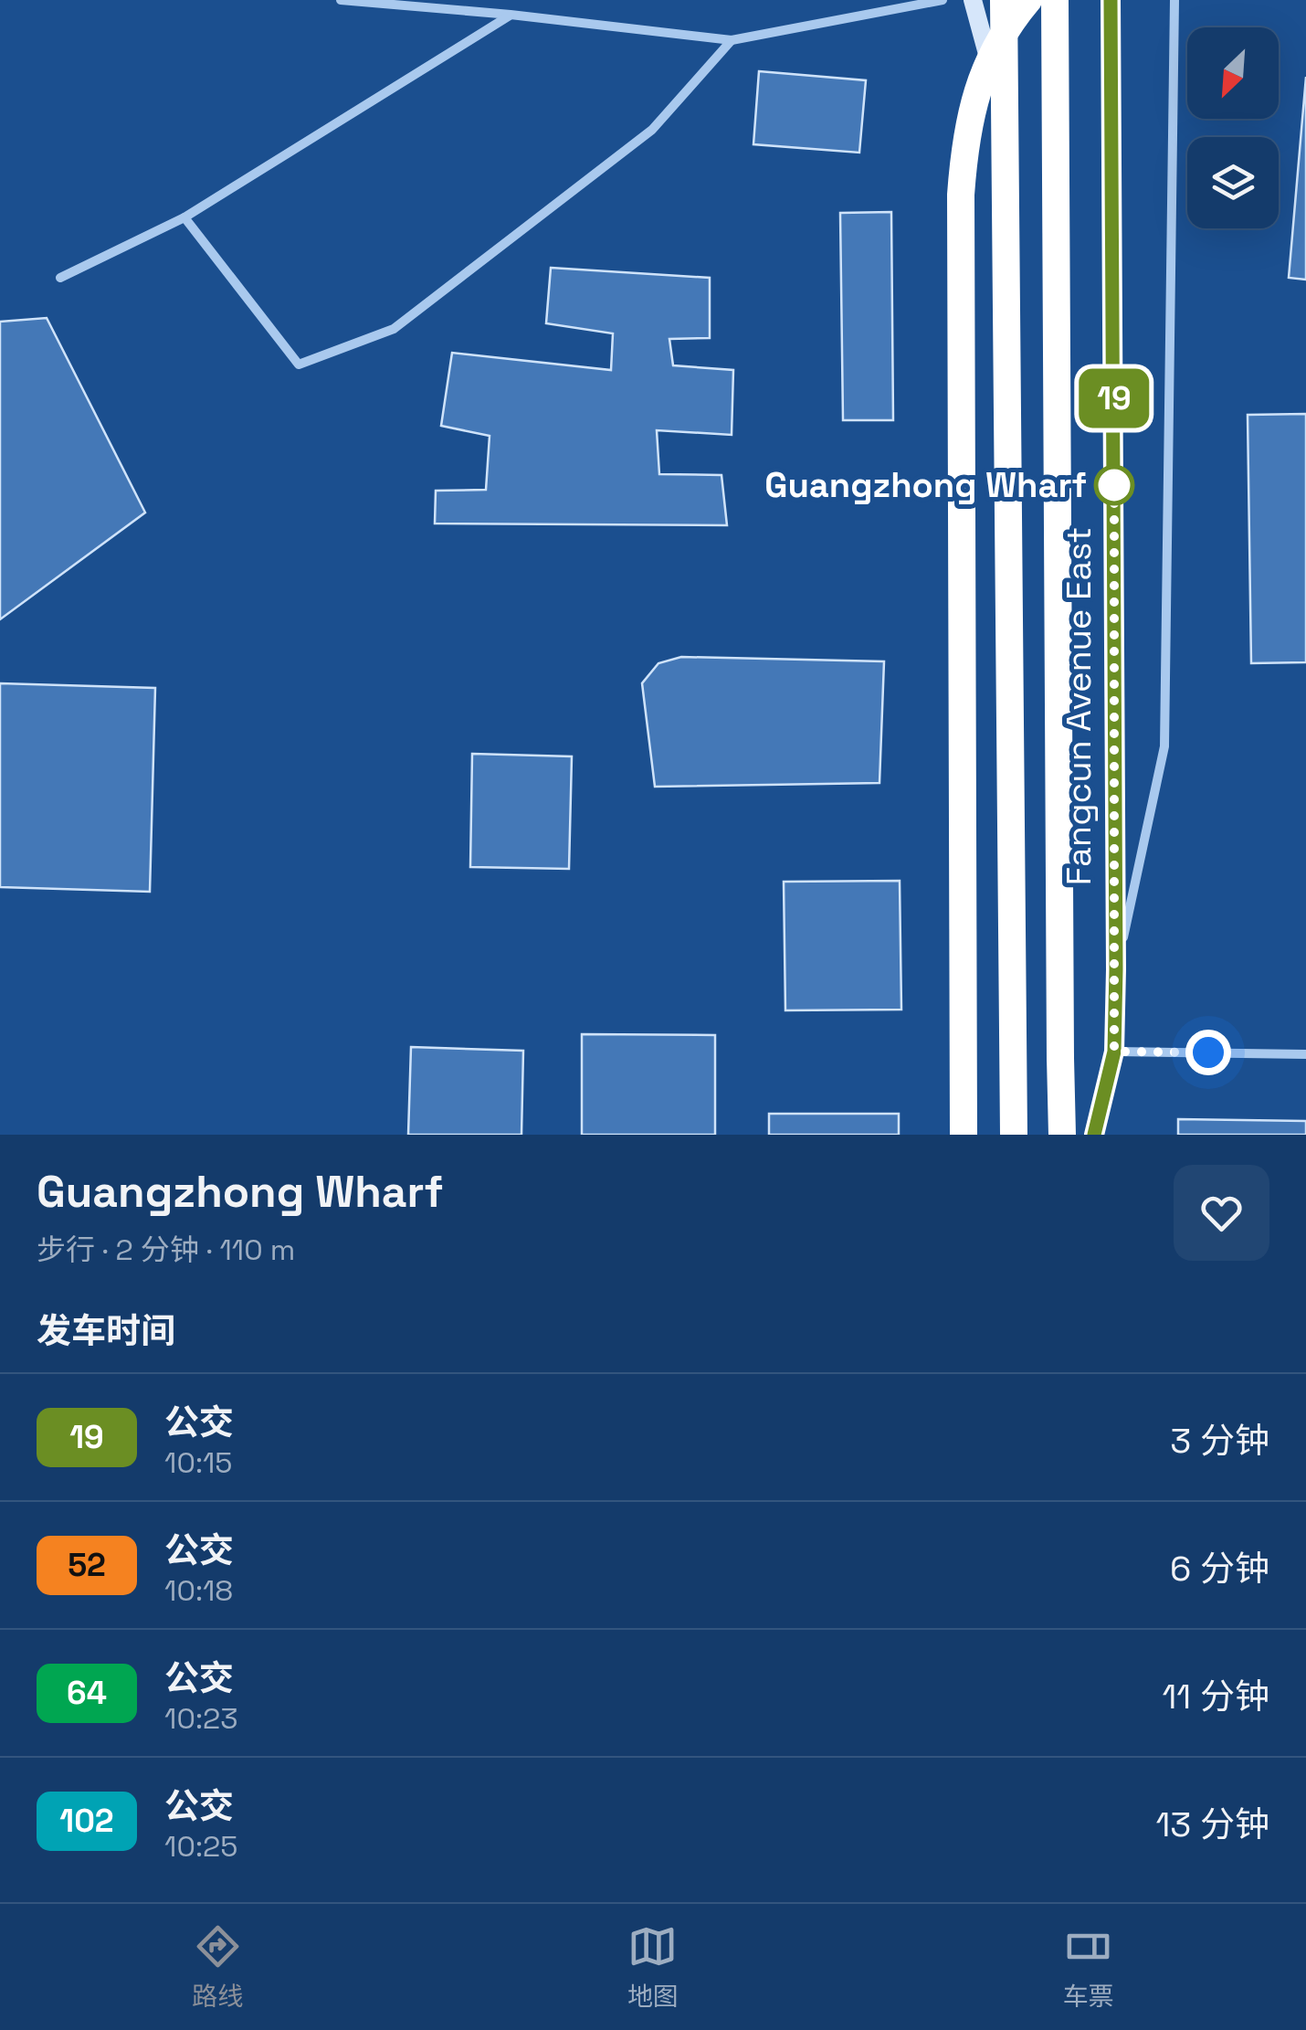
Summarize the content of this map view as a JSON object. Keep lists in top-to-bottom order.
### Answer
{
  "streets": {
    "highway": ["Fangcun Avenue East"]
  },
  "places": ["Guangzhong Wharf"],
  "lines": ["bus line 19"],
  "north": "bottom left",
  "page": {
    "on_map": "19",
    "heading": [
      ["Guangzhong Wharf", "步行 · 2 分钟 · 110 m"],
      "发车时间"
    ],
    "list": [
      {
        "mark": "19",
        "name": "公交",
        "note": "10:15",
        "value": "3 分钟"
      },
      {
        "mark": "52",
        "name": "公交",
        "note": "10:18",
        "value": "6 分钟"
      },
      {
        "mark": "64",
        "name": "公交",
        "note": "10:23",
        "value": "11 分钟"
      },
      {
        "mark": "102",
        "name": "公交",
        "note": "10:25",
        "value": "13 分钟"
      }
    ],
    "tabs": ["路线", "地图", "车票"]
  }
}
